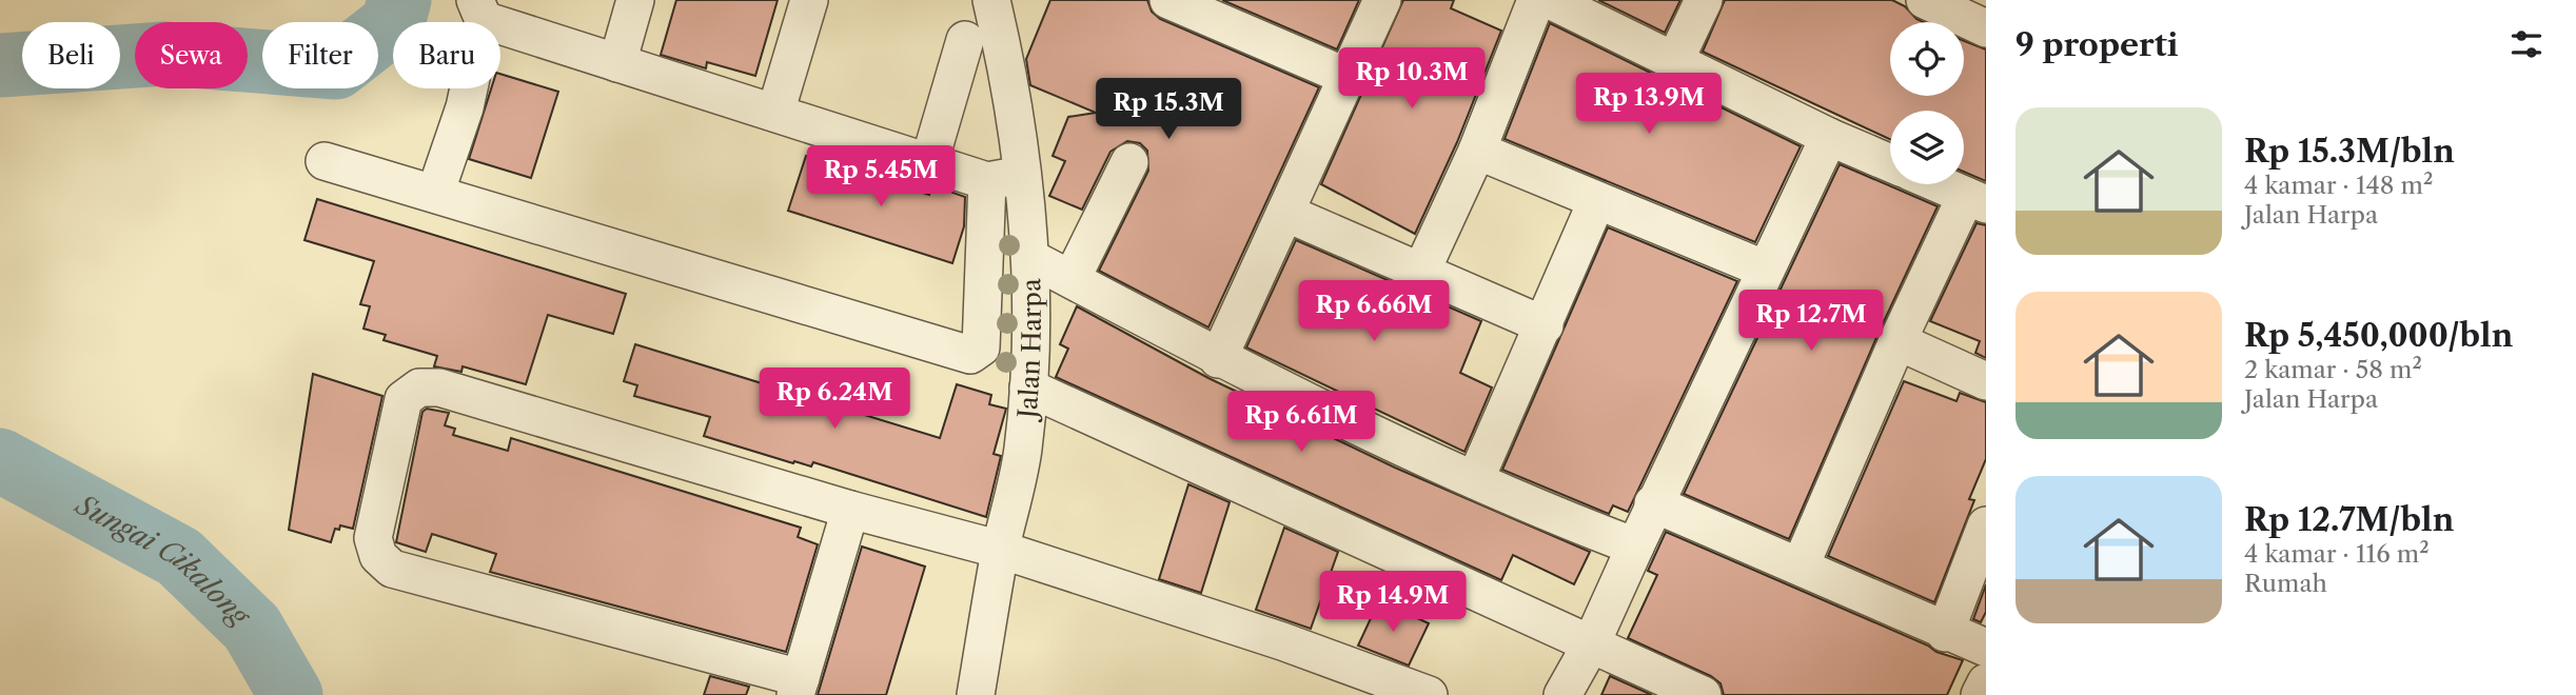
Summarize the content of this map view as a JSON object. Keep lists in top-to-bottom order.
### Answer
{
  "streets": {
    "street": ["Jalan Harpa"]
  },
  "water": ["Sungai Cikalong"],
  "page": {
    "heading": "9 properti",
    "chip": [
      "Beli",
      "Sewa",
      "Filter",
      "Baru"
    ],
    "price": [
      "Rp 10.3M",
      "Rp 13.9M",
      "Rp 15.3M",
      "Rp 5.45M",
      "Rp 6.66M",
      "Rp 12.7M",
      "Rp 6.24M",
      "Rp 6.61M",
      "Rp 14.9M"
    ],
    "list": [
      {
        "name": "Rp 15.3M/bln",
        "note": "4 kamar · 148 m² · Jalan Harpa"
      },
      {
        "name": "Rp 5,450,000/bln",
        "note": "2 kamar · 58 m² · Jalan Harpa"
      },
      {
        "name": "Rp 12.7M/bln",
        "note": "4 kamar · 116 m² · Rumah"
      }
    ]
  }
}
